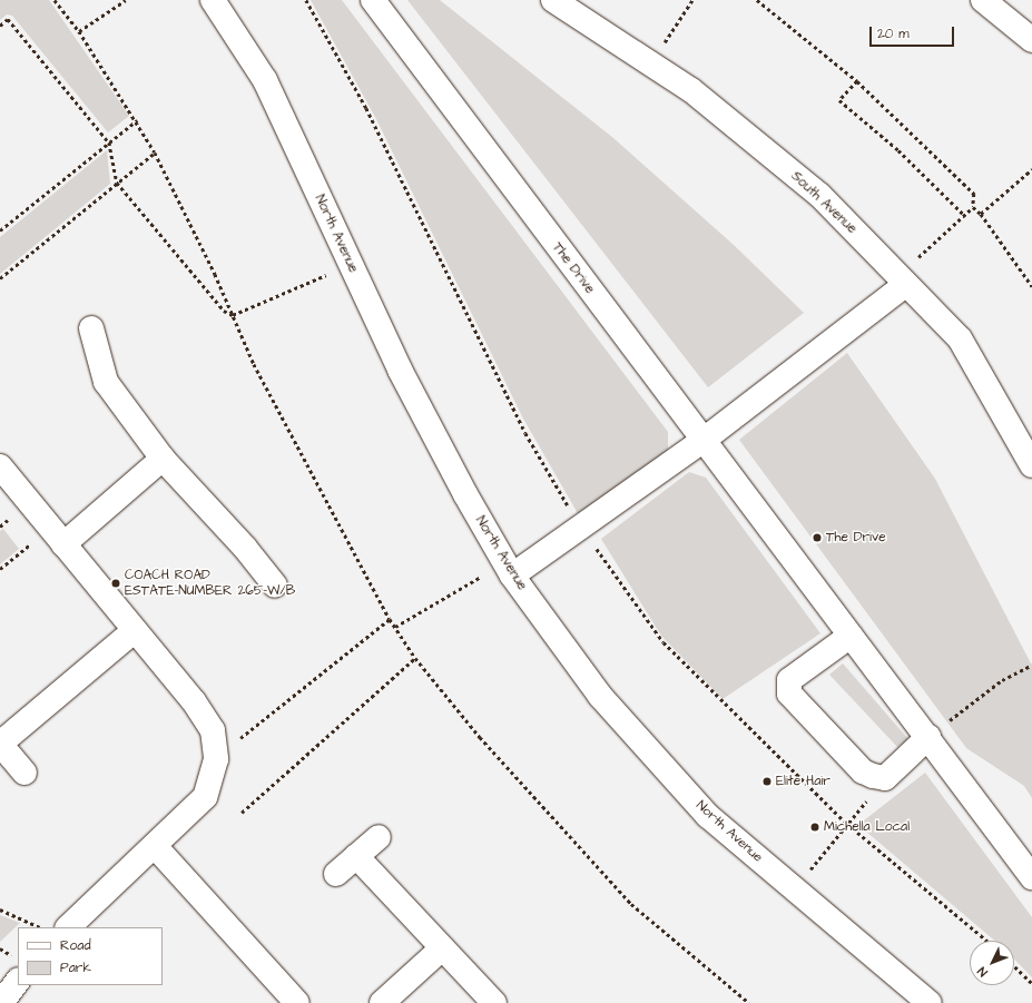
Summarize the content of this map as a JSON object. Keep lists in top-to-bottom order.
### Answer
{
  "streets": {
    "street": ["South Avenue", "North Avenue", "The Drive"]
  },
  "places": [
    "The Drive",
    "COACH ROAD ESTATE-NUMBER 265-W/B",
    "Elite Hair",
    "Michella Local"
  ],
  "legend": ["Road", "Park"],
  "scale_bar": "20 m",
  "north": "bottom left"
}
